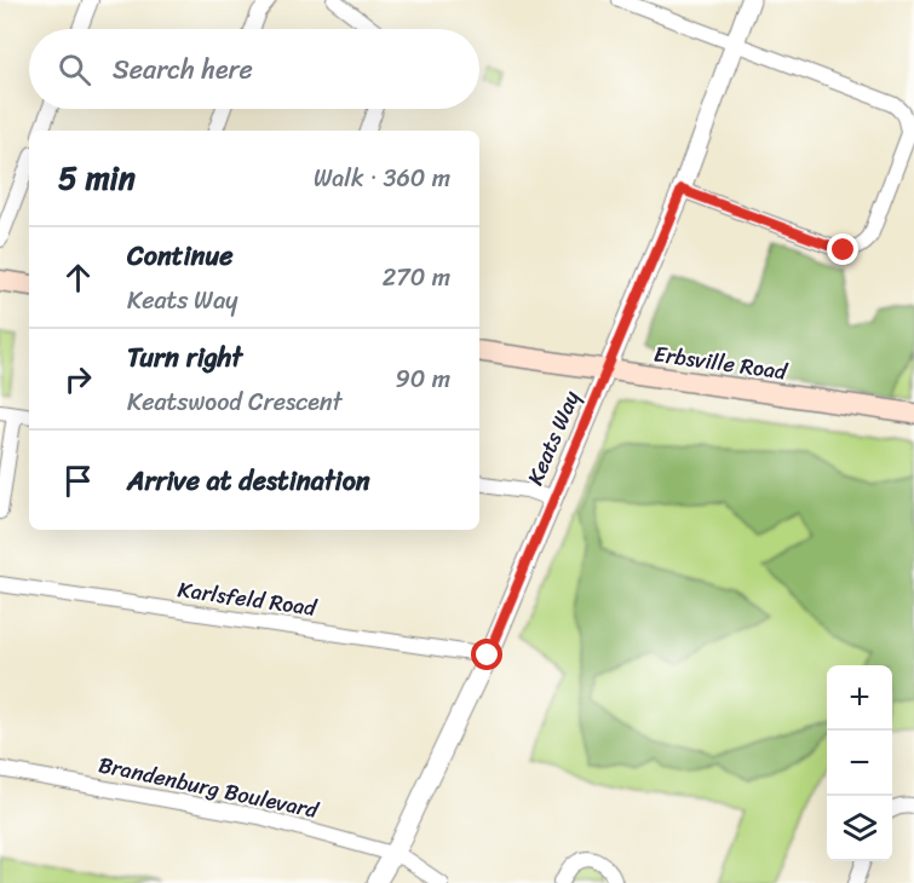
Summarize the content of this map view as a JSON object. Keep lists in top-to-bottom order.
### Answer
{
  "streets": {
    "main road": ["Erbsville Road"],
    "street": ["Keats Way", "Karlsfeld Road", "Brandenburg Boulevard"]
  },
  "crossings": [
    ["Erbsville Road", "Keats Way"],
    ["Keats Way", "Karlsfeld Road"],
    ["Keats Way", "Brandenburg Boulevard"]
  ],
  "page": {
    "search": "Search here",
    "heading": ["5 min", "Walk · 360 m"],
    "list": [
      ["Continue", "Keats Way", "270 m"],
      ["Turn right", "Keatswood Crescent", "90 m"],
      "Arrive at destination"
    ],
    "map_buttons": ["+", "−"]
  }
}
